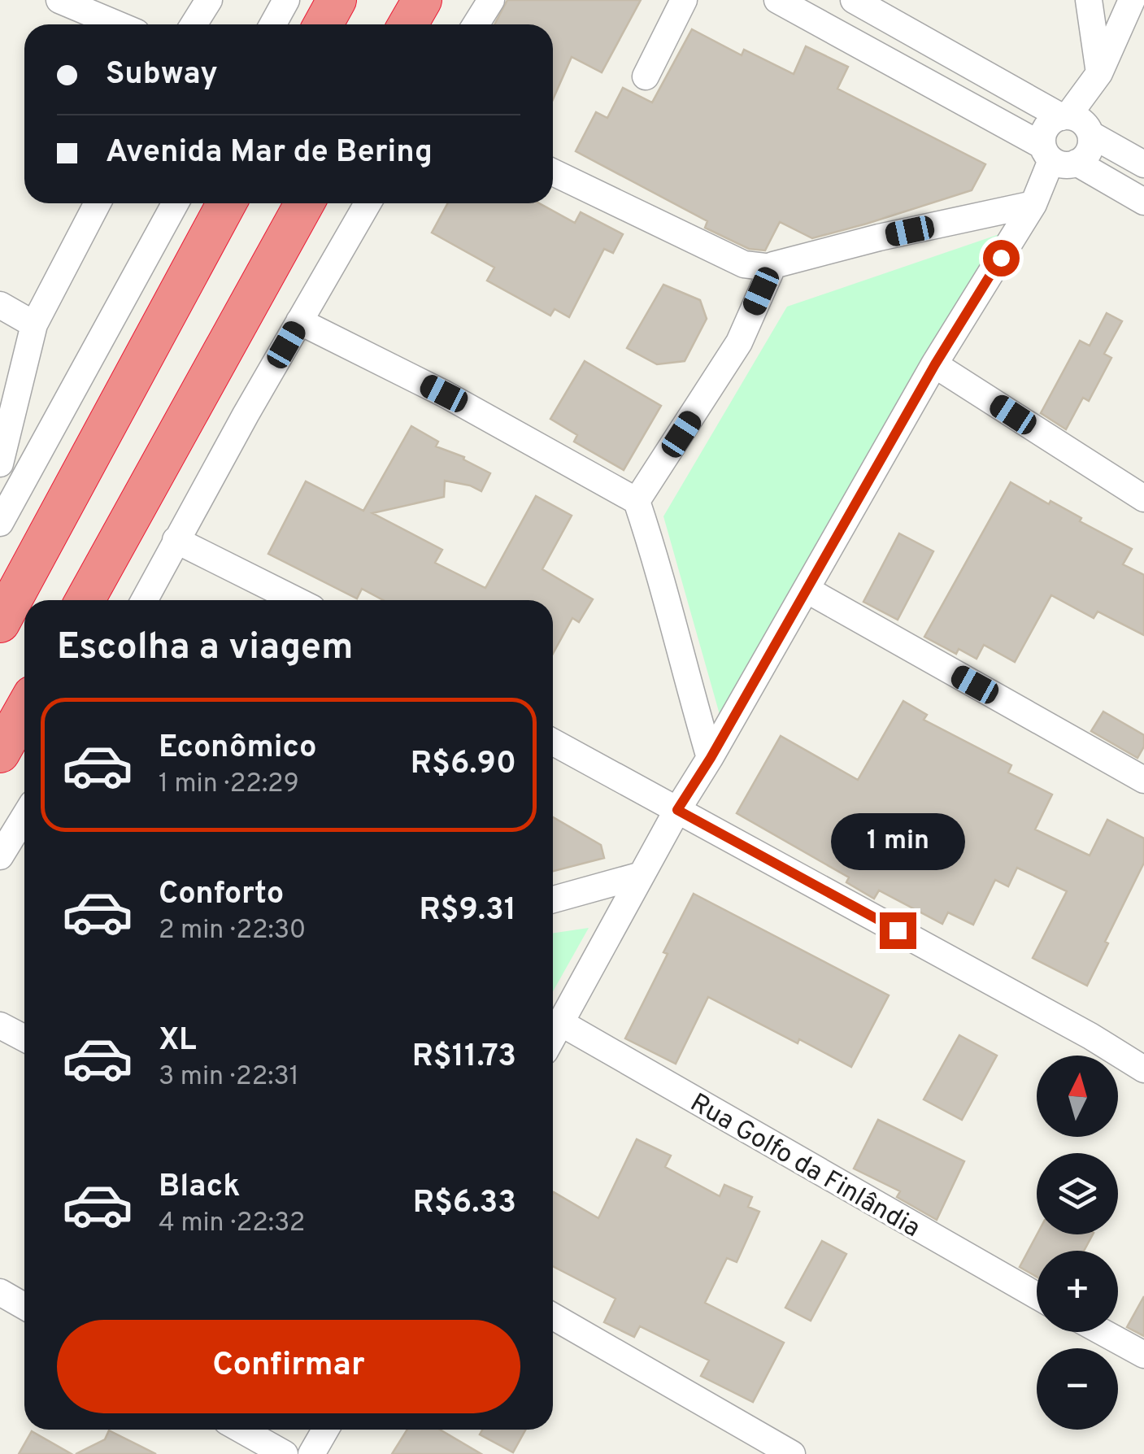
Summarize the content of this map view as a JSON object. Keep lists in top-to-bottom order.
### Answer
{
  "streets": {
    "street": ["Rua Golfo da Finlândia"]
  },
  "north": "top",
  "page": {
    "banner": ["Subway", "Avenida Mar de Bering"],
    "heading": "Escolha a viagem",
    "list": [
      {
        "name": "Econômico",
        "note": "1 min · 22:29",
        "value": "R$6.90"
      },
      {
        "name": "Conforto",
        "note": "2 min · 22:30",
        "value": "R$9.31"
      },
      {
        "name": "XL",
        "note": "3 min · 22:31",
        "value": "R$11.73"
      },
      {
        "name": "Black",
        "note": "4 min · 22:32",
        "value": "R$6.33"
      }
    ],
    "bubble": "1 min",
    "map_buttons": ["+", "−"],
    "buttons": "Confirmar"
  }
}
